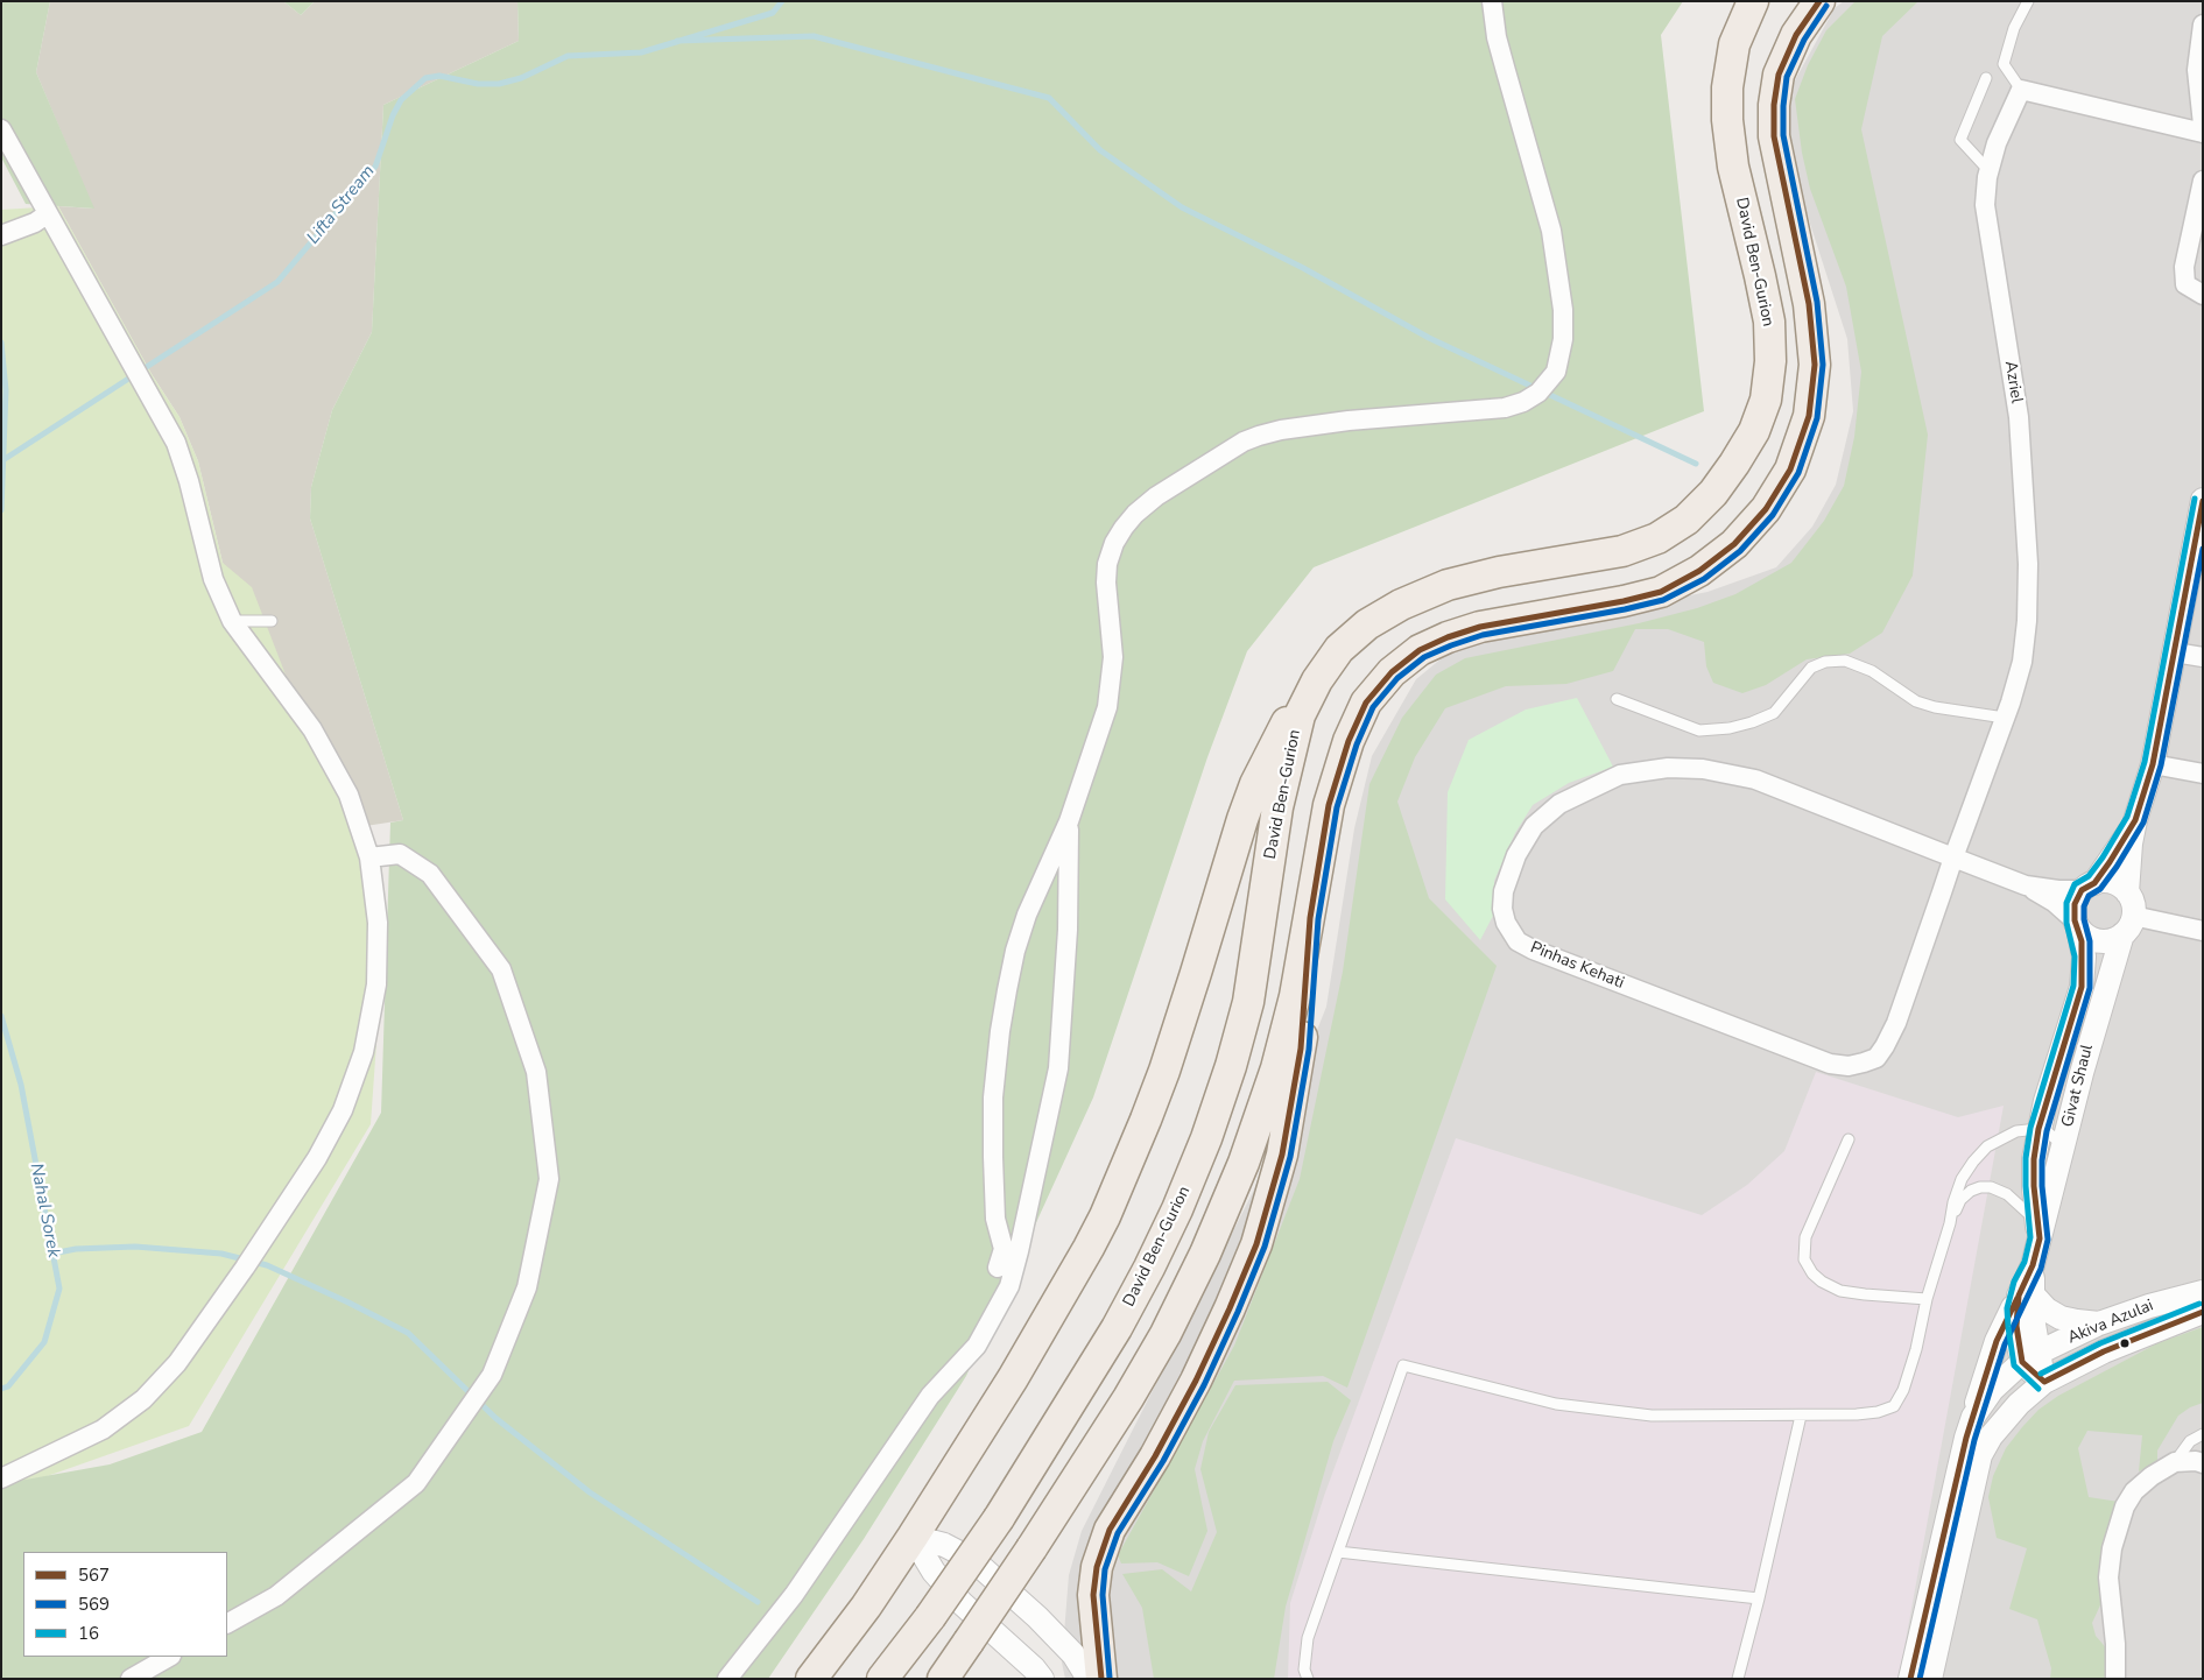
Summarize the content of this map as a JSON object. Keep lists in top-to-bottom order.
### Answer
{
  "streets": {
    "main road": ["David Ben-Gurion"],
    "street": [
      "Azriel",
      "Pinhas Kehati",
      "Givat Shaul",
      "Akiva Azulai"
    ]
  },
  "crossings": [
    ["Azriel", "Pinhas Kehati"],
    ["Pinhas Kehati", "Givat Shaul"],
    ["Givat Shaul", "Akiva Azulai"]
  ],
  "water": ["Lifta Stream", "Nahal Sorek"],
  "lines": ["transit line 567", "transit line 569", "transit line 16"],
  "legend": ["567", "569", "16"]
}
